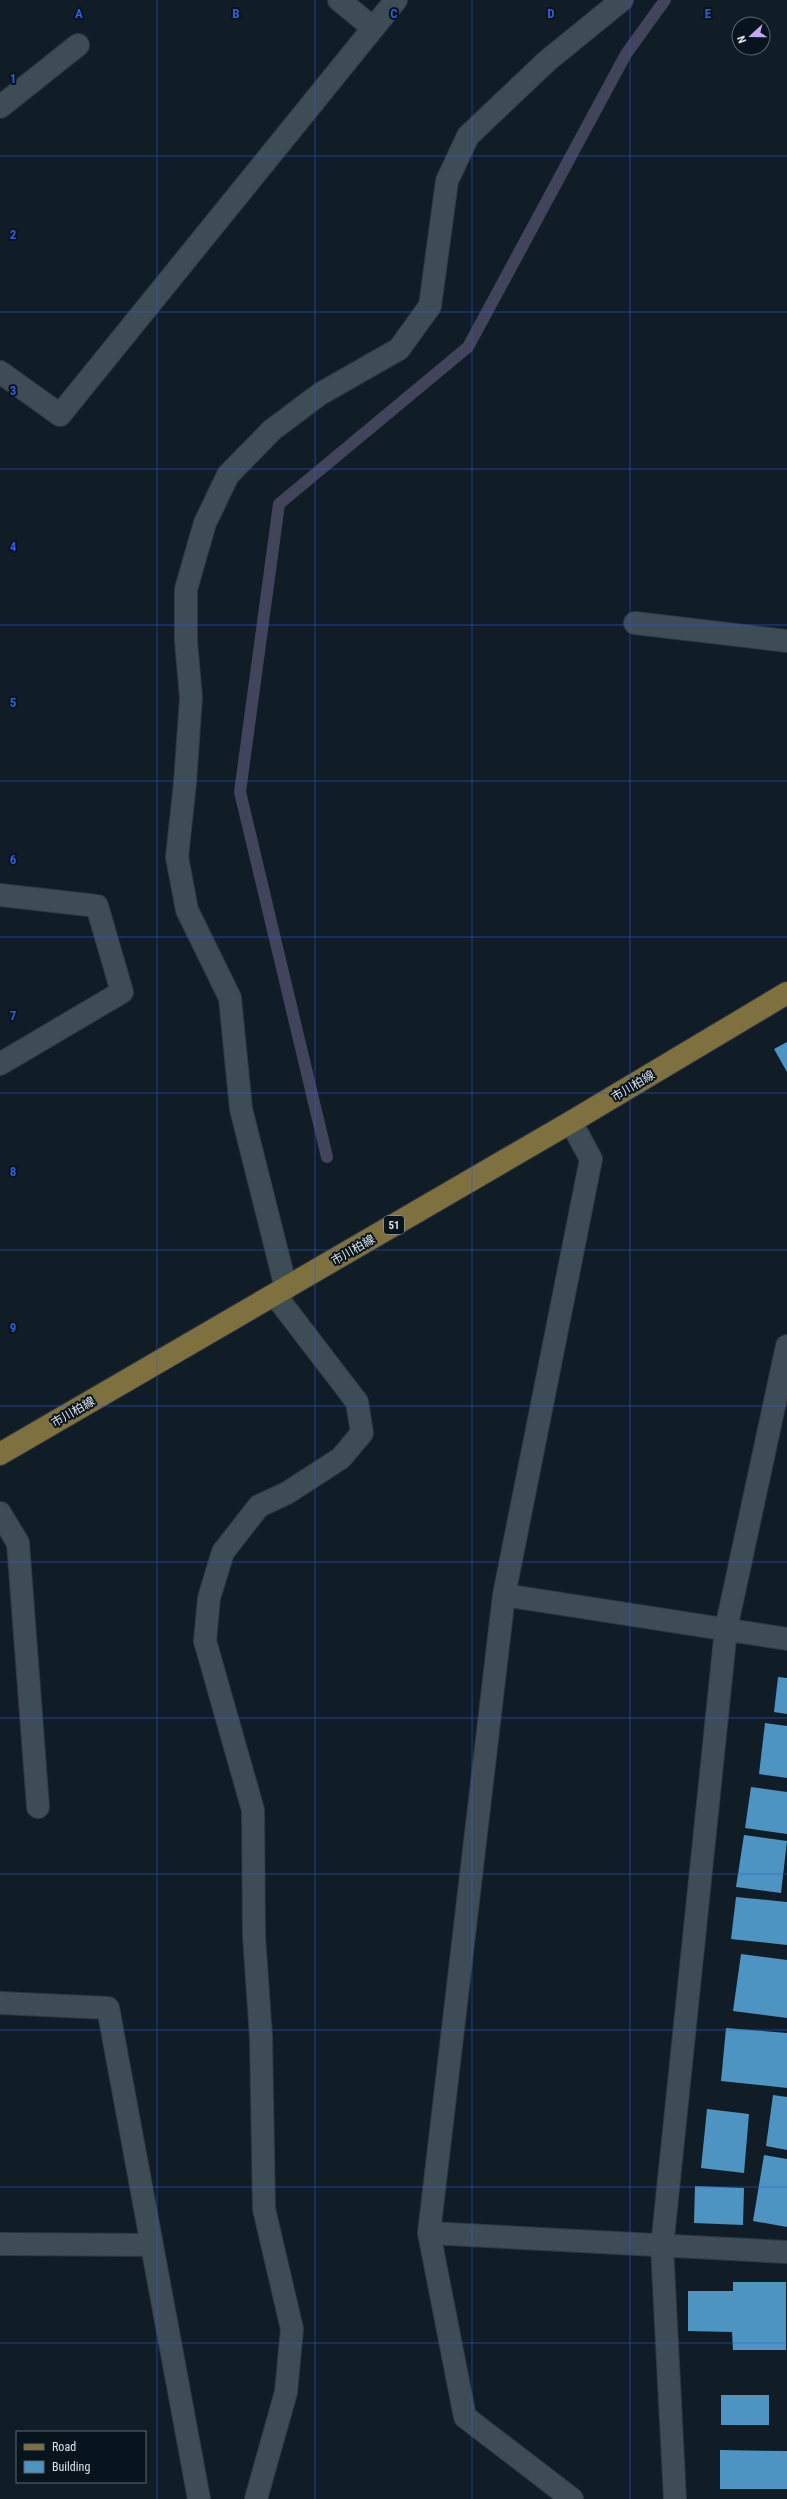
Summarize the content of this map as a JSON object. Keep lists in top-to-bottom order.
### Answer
{
  "streets": {
    "main road": ["市川柏線", "51"]
  },
  "legend": ["Road", "Building"],
  "north": "left",
  "grid": {
    "columns": [
      "A",
      "B",
      "C",
      "D",
      "E"
    ],
    "rows": [
      "1",
      "2",
      "3",
      "4",
      "5",
      "6",
      "7",
      "8",
      "9"
    ]
  }
}
